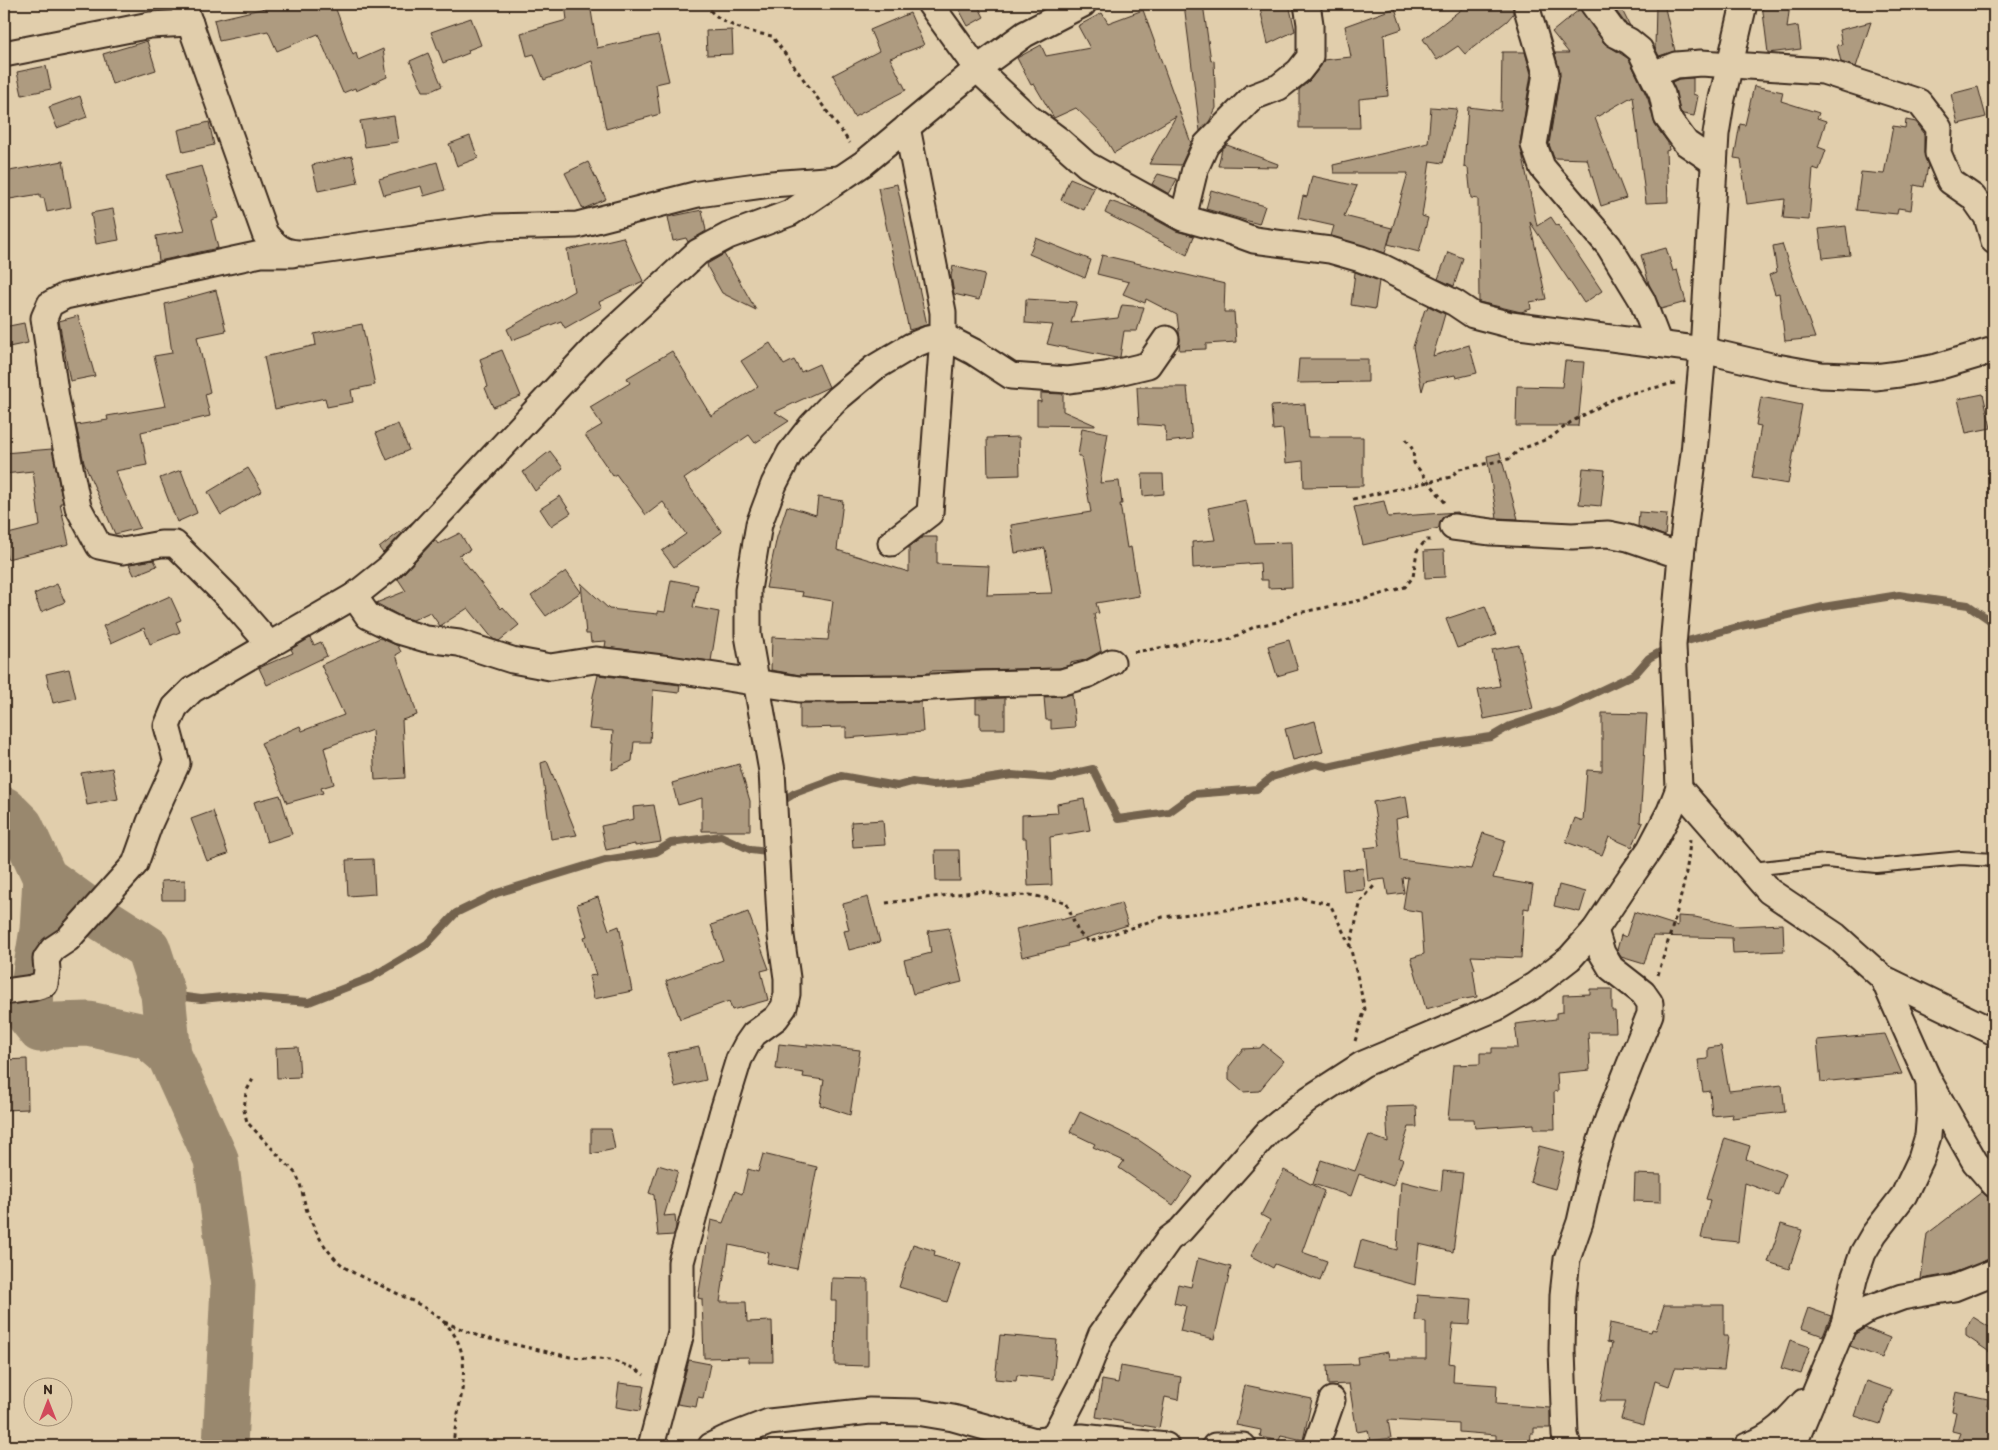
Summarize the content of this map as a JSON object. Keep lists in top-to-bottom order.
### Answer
{
  "north": "top"
}
